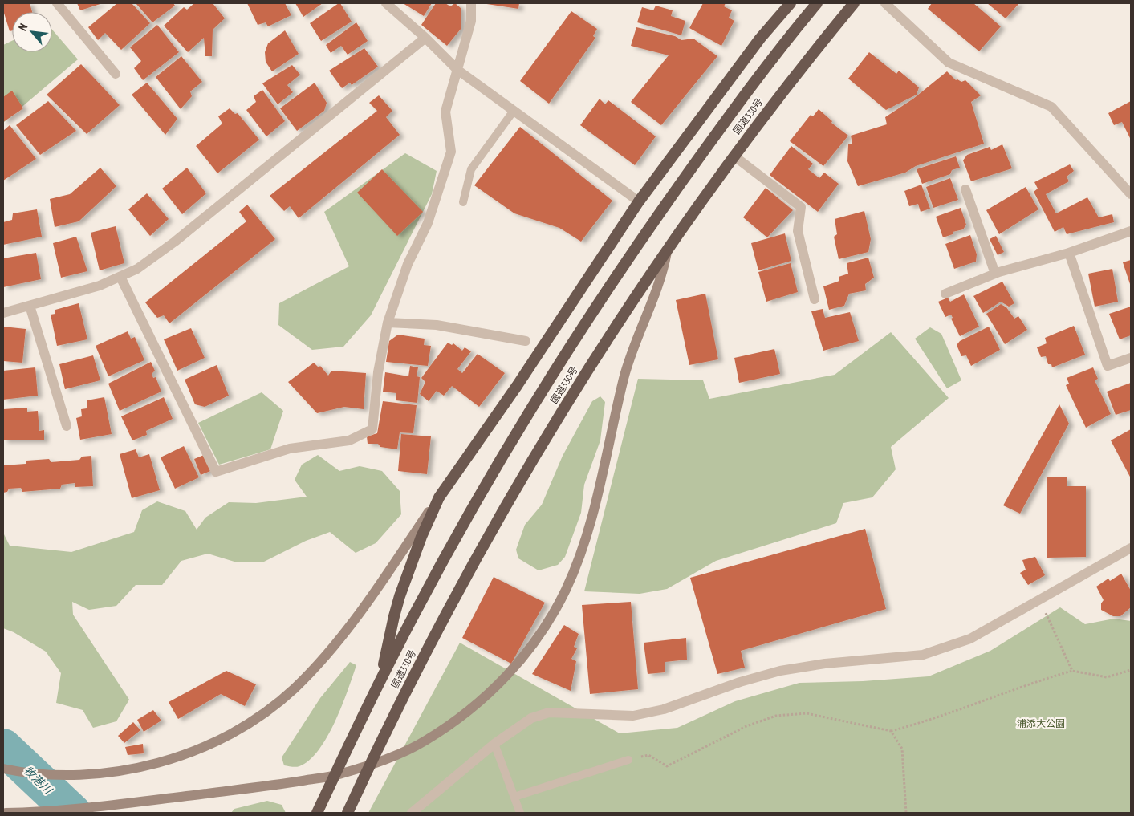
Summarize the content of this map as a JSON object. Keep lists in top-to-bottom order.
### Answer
{
  "streets": {
    "highway": ["国道330号"]
  },
  "water": ["牧港川"],
  "parks": ["浦添大公園"],
  "north": "top left"
}
